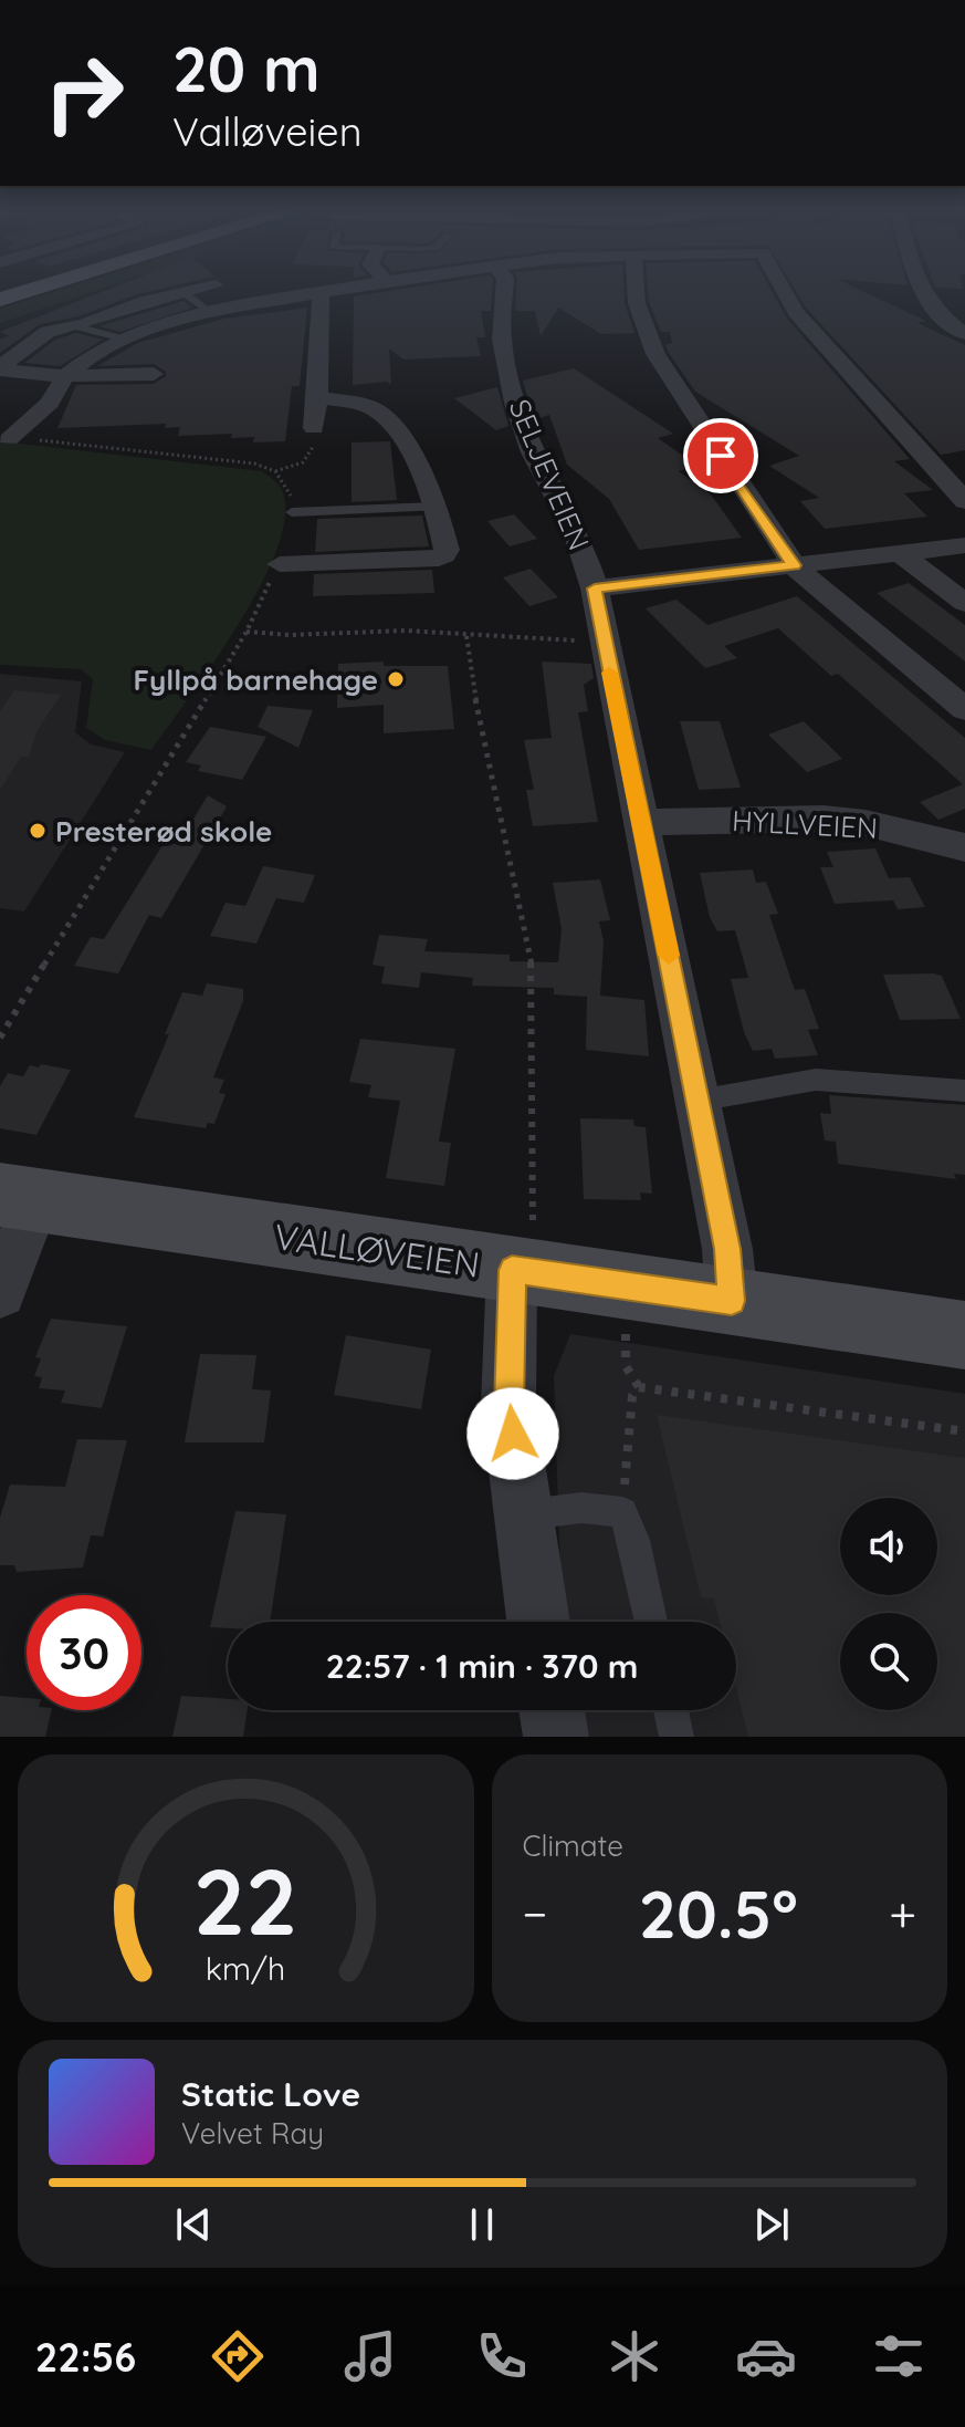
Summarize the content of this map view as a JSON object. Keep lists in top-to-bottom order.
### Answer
{
  "streets": {
    "main road": ["VALLØVEIEN"],
    "street": ["SELJEVEIEN", "HYLLVEIEN"]
  },
  "crossings": [
    ["SELJEVEIEN", "HYLLVEIEN"],
    ["SELJEVEIEN", "VALLØVEIEN"]
  ],
  "places": ["Fyllpå barnehage", "Presterød skole"],
  "page": {
    "turn": ["20 m", "Valløveien"],
    "limit": "30",
    "trip": "22:57 · 1 min · 370 m",
    "tile": "Climate",
    "heat": ["−", "20.5°", "+"],
    "song": ["Static Love", "Velvet Ray"],
    "tabs": "22:56",
    "gauge": ["22", "km/h"]
  }
}
